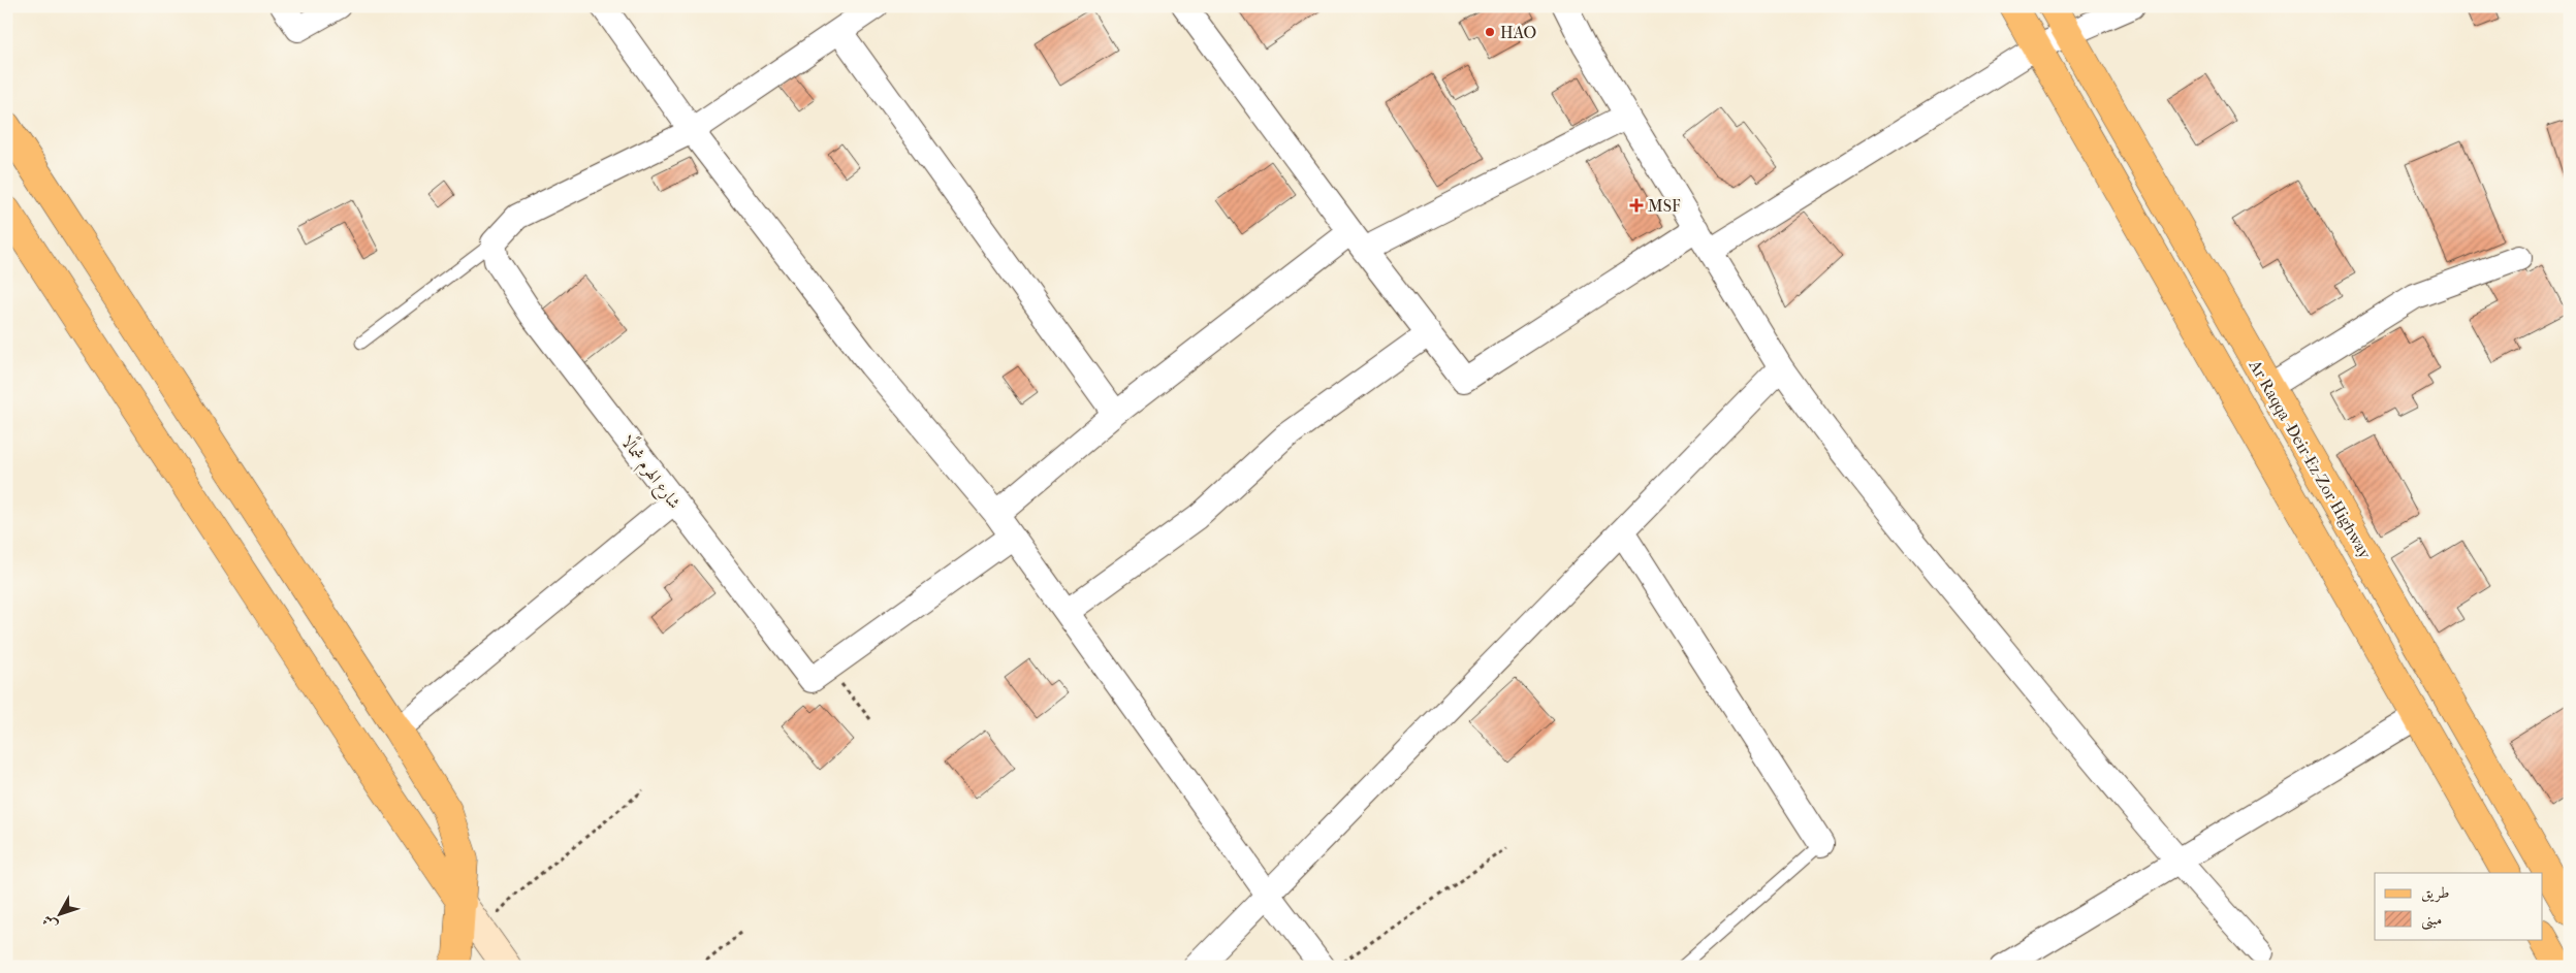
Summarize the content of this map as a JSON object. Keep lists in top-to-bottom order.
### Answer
{
  "streets": {
    "main road": ["Ar Raqqa -Deir-Ez-Zor Highway"],
    "street": ["شارع الهرم شمالًا"]
  },
  "places": {
    "other": ["HAO"],
    "health": ["MSF"]
  },
  "legend": ["طريق", "مبنى"],
  "north": "bottom left"
}
